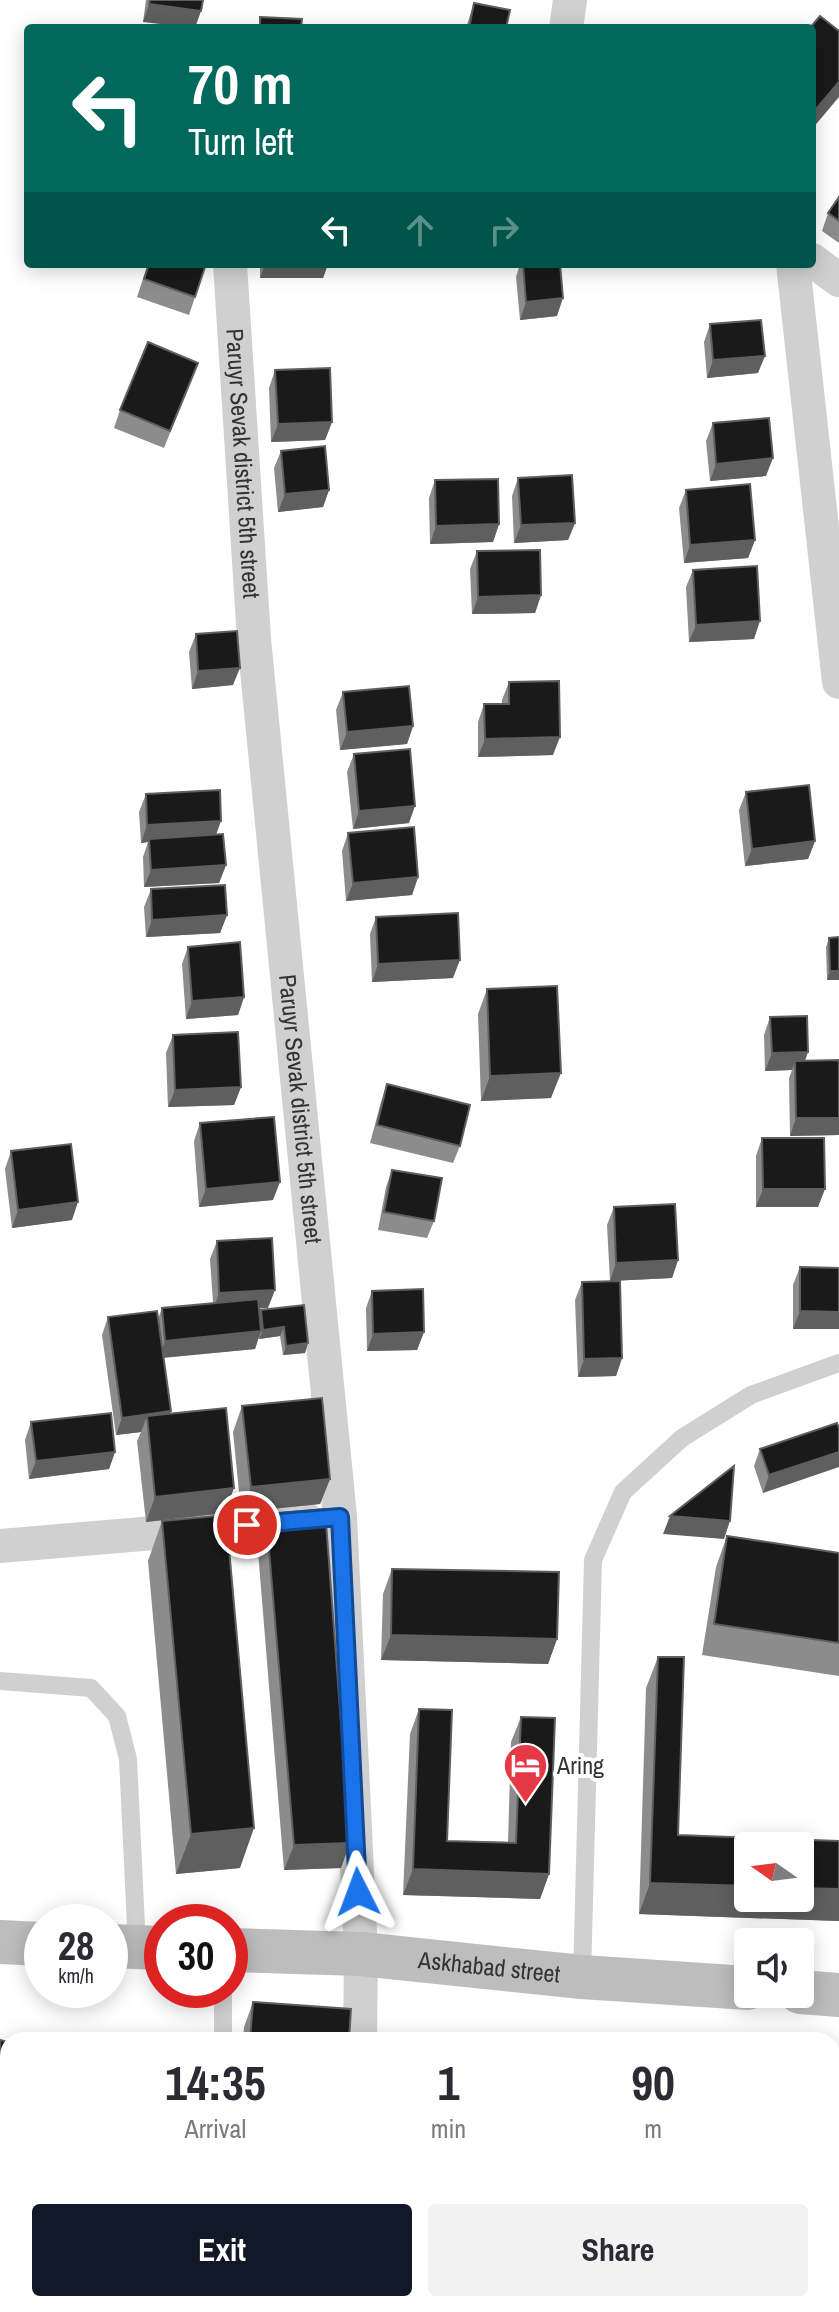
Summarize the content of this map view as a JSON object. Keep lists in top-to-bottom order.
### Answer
{
  "streets": {
    "street": ["Paruyr Sevak district 5th street", "Askhabad street"]
  },
  "crossings": [
    ["Paruyr Sevak district 5th street", "Askhabad street"]
  ],
  "places": {
    "hotel": ["Aring"]
  },
  "north": "left",
  "page": {
    "turn": ["70 m", "Turn left"],
    "speed": "28 km/h",
    "limit": "30",
    "eta": [
      "14:35",
      "Arrival",
      "1",
      "min",
      "90",
      "m"
    ],
    "buttons": ["Exit", "Share"]
  }
}
